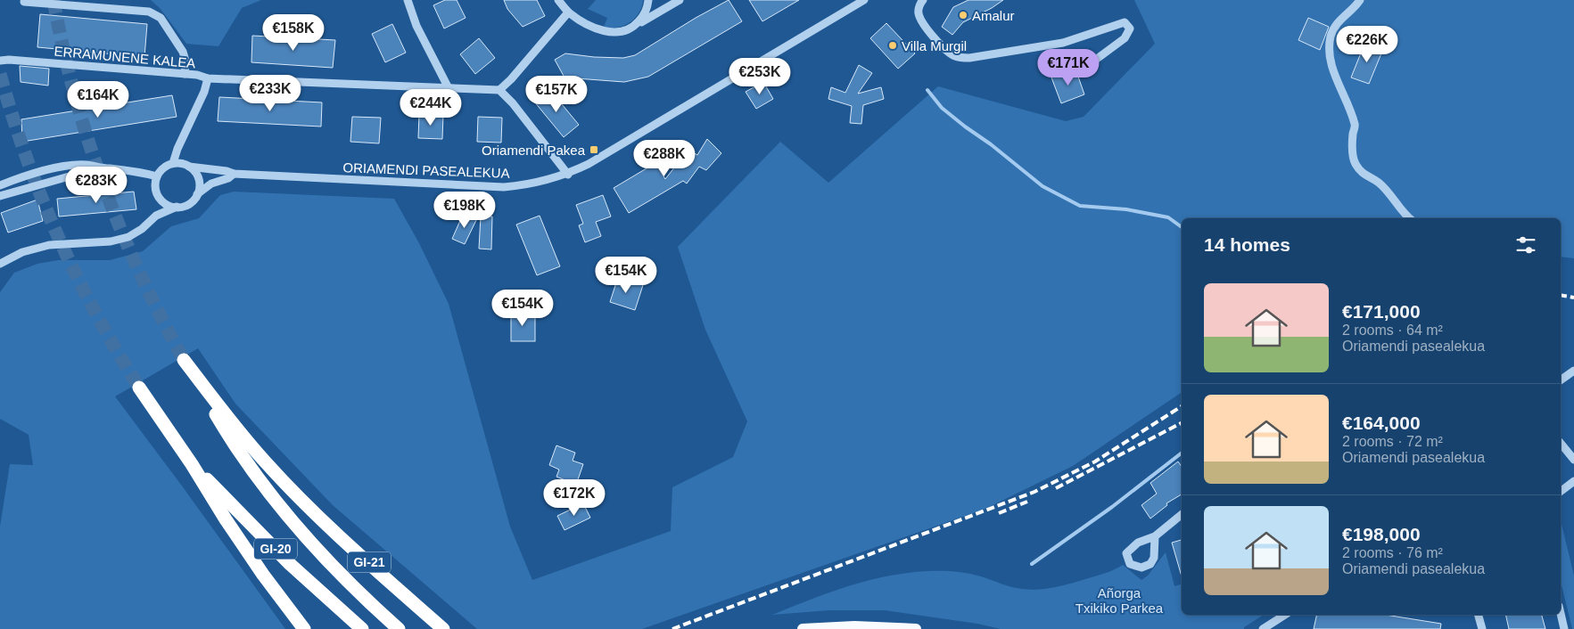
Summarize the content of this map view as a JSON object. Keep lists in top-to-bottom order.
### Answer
{
  "streets": {
    "highway": ["GI-20", "GI-21"],
    "street": ["ERRAMUNENE KALEA", "ORIAMENDI PASEALEKUA"]
  },
  "crossings": [
    ["ERRAMUNENE KALEA", "ORIAMENDI PASEALEKUA"],
    ["GI-20", "GI-21"]
  ],
  "parks": ["Añorga Txikiko Parkea"],
  "places": {
    "other": ["Amalur", "Villa Murgil"],
    "transit": ["Oriamendi Pakea"]
  },
  "page": {
    "price": [
      "€158K",
      "€226K",
      "€171K",
      "€253K",
      "€233K",
      "€157K",
      "€164K",
      "€244K",
      "€288K",
      "€283K",
      "€198K",
      "€154K",
      "€154K",
      "€172K"
    ],
    "heading": "14 homes",
    "list": [
      {
        "name": "€171,000",
        "note": "2 rooms · 64 m² · Oriamendi pasealekua"
      },
      {
        "name": "€164,000",
        "note": "2 rooms · 72 m² · Oriamendi pasealekua"
      },
      {
        "name": "€198,000",
        "note": "2 rooms · 76 m² · Oriamendi pasealekua"
      }
    ]
  }
}
